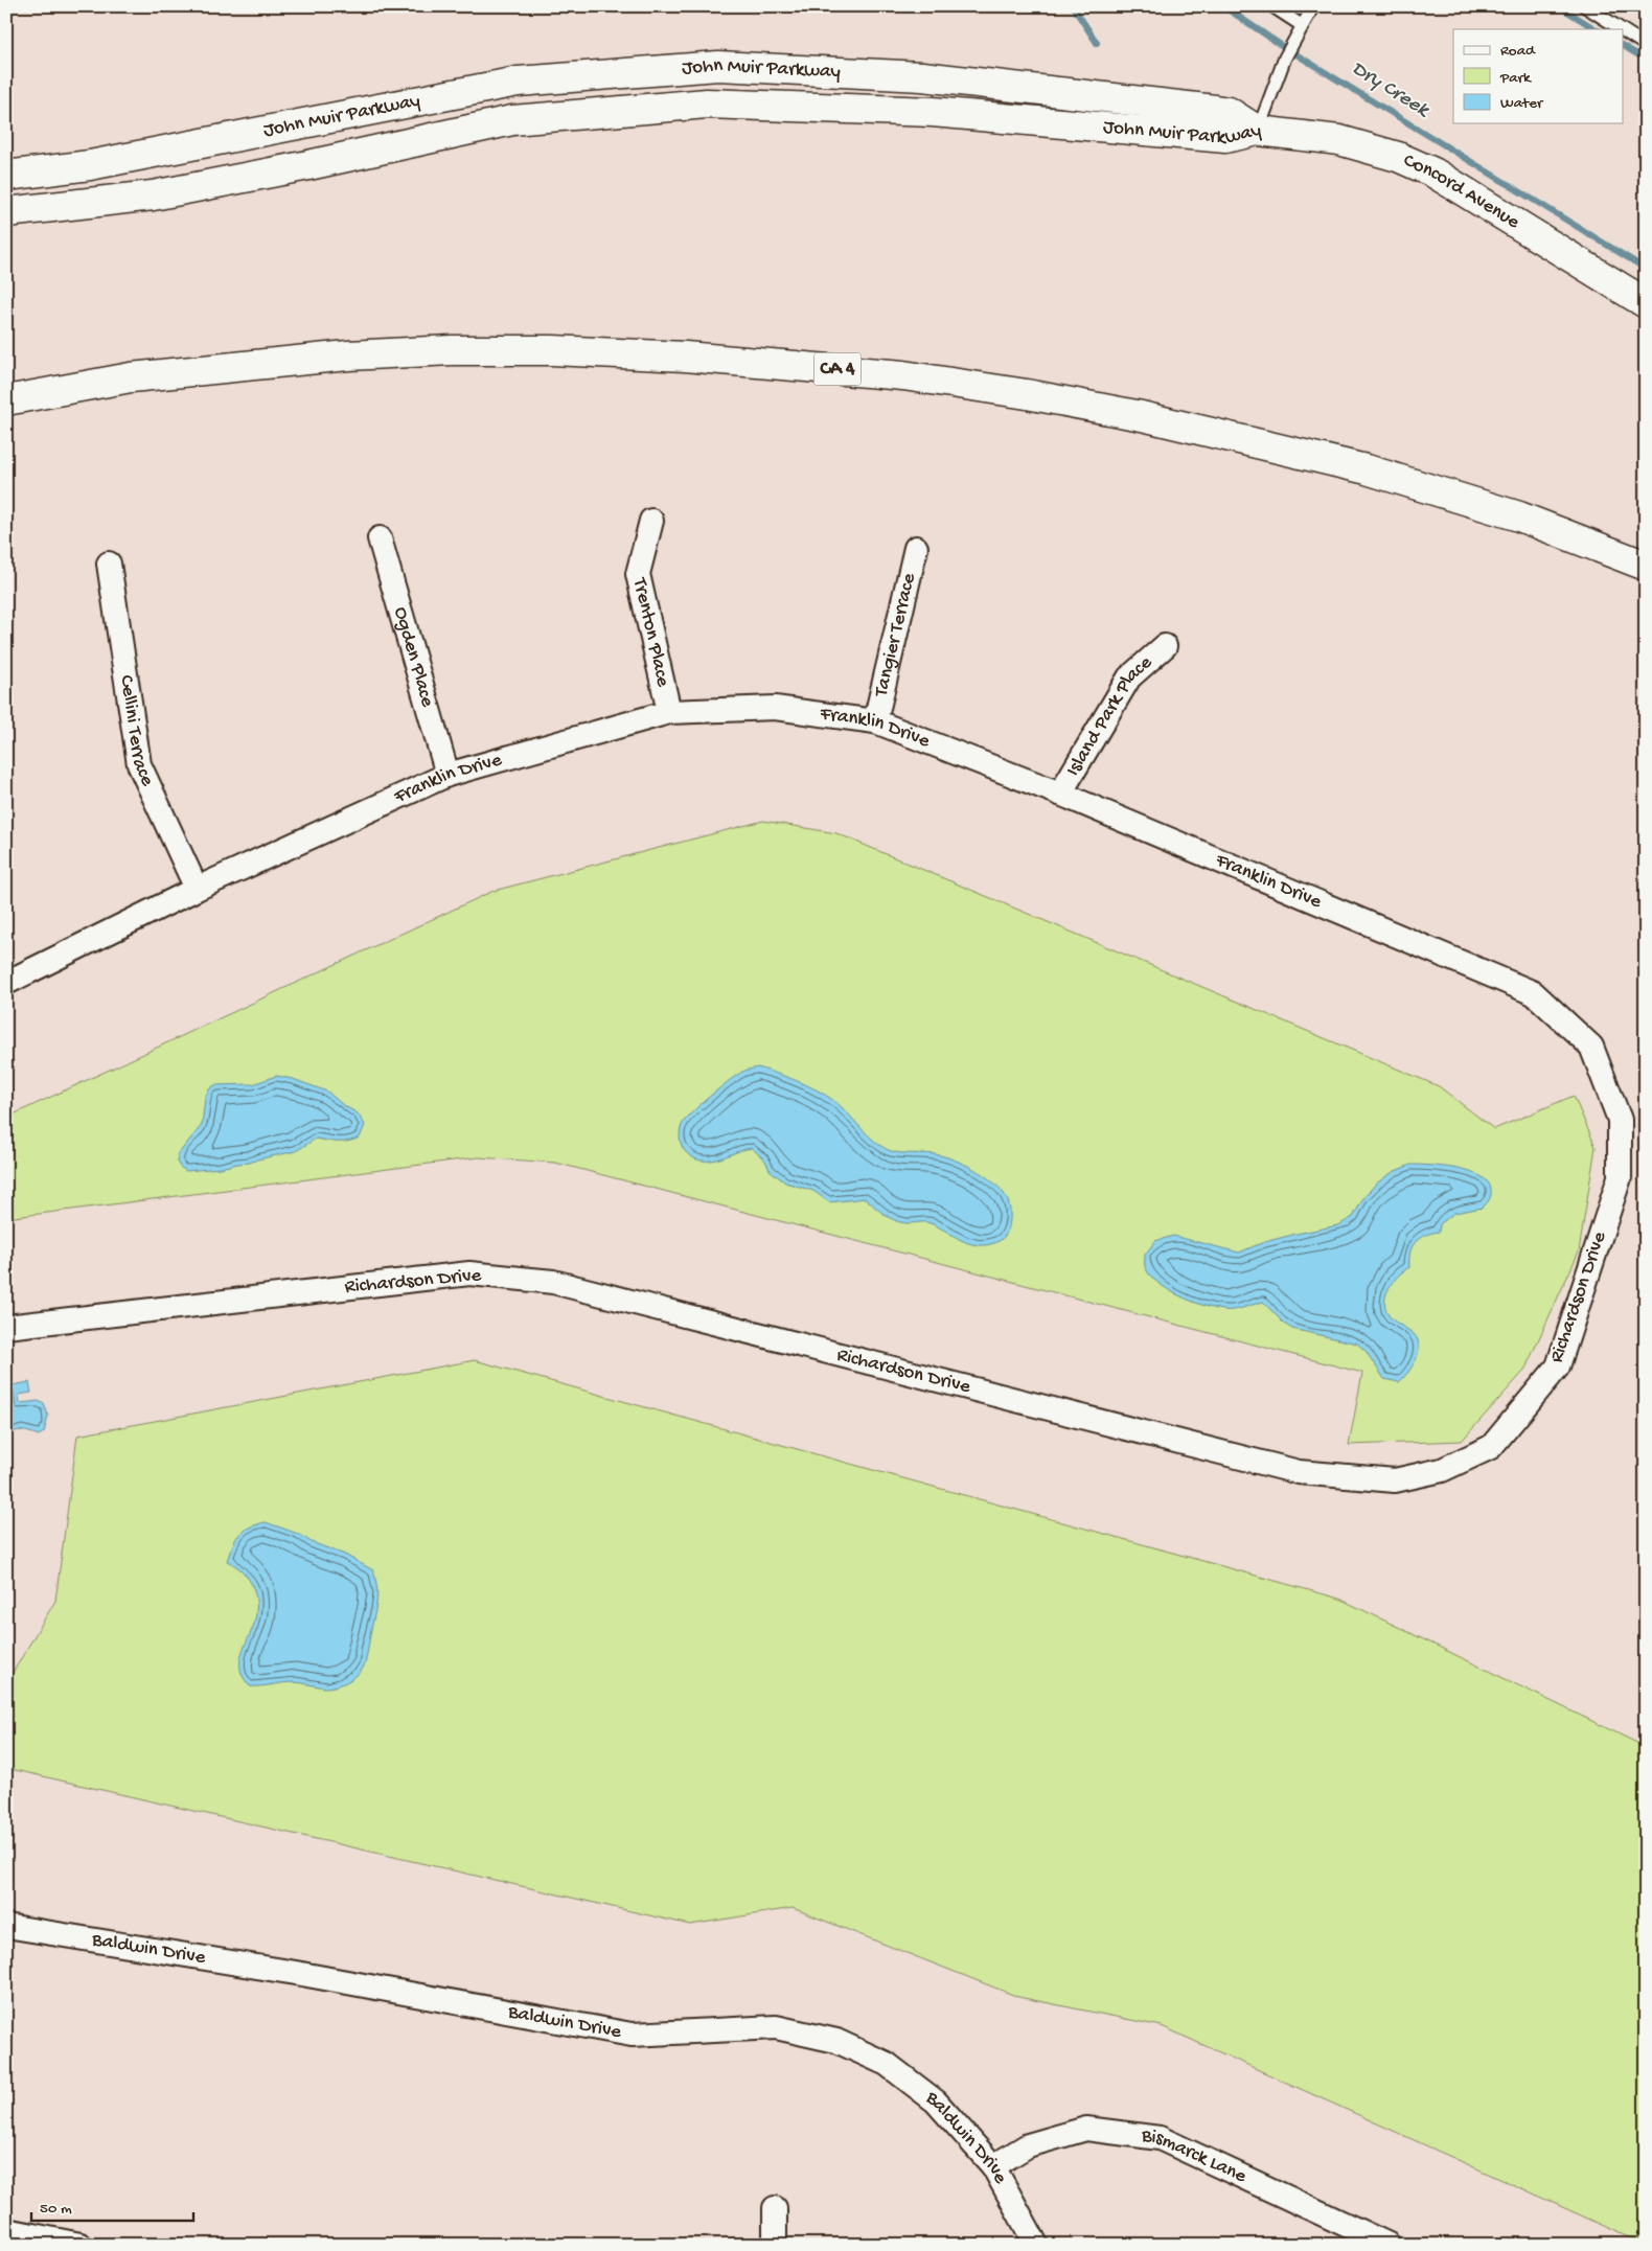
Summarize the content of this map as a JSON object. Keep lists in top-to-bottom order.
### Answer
{
  "streets": {
    "main road": ["John Muir Parkway", "Concord Avenue", "CA 4"],
    "street": [
      "Trenton Place",
      "Tangier Terrace",
      "Ogden Place",
      "Island Park Place",
      "Franklin Drive",
      "Cellini Terrace",
      "Richardson Drive",
      "Baldwin Drive",
      "Bismarck Lane"
    ]
  },
  "crossings": [
    ["John Muir Parkway", "Concord Avenue"],
    ["Trenton Place", "Franklin Drive"],
    ["Tangier Terrace", "Franklin Drive"],
    ["Ogden Place", "Franklin Drive"],
    ["Island Park Place", "Franklin Drive"],
    ["Franklin Drive", "Cellini Terrace"],
    ["Franklin Drive", "Richardson Drive"],
    ["Baldwin Drive", "Bismarck Lane"]
  ],
  "water": ["Dry Creek"],
  "legend": ["Road", "Park", "Water"],
  "scale_bar": "50 m"
}
